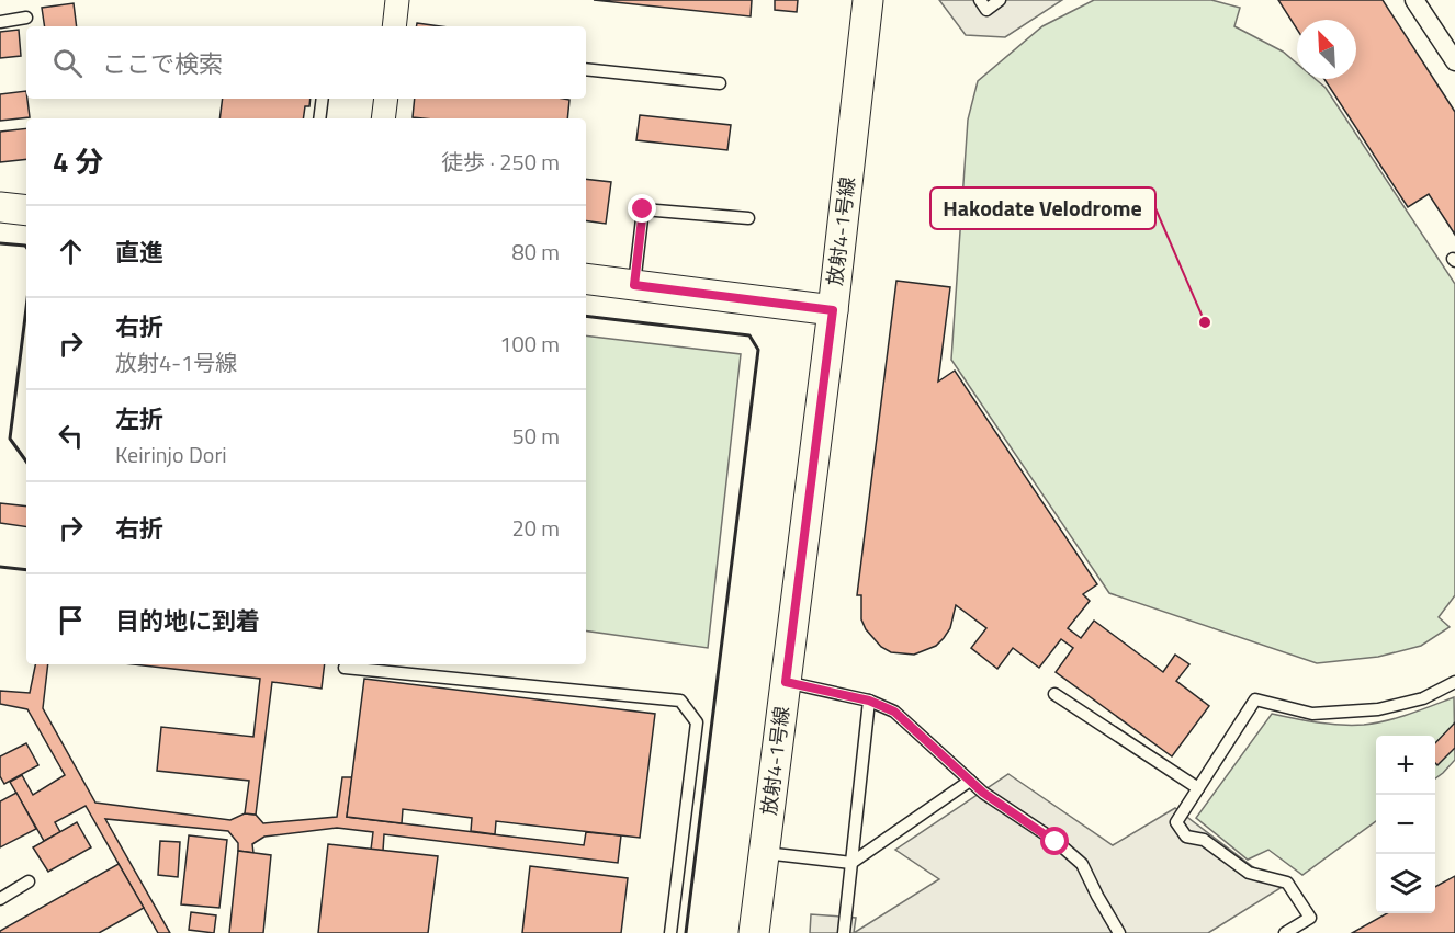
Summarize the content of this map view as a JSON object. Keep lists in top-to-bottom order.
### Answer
{
  "streets": {
    "street": ["放射4-1号線"]
  },
  "places": ["Hakodate Velodrome"],
  "north": "top left",
  "page": {
    "search": "ここで検索",
    "heading": ["4 分", "徒歩 · 250 m"],
    "list": [
      ["直進", "80 m"],
      ["右折", "放射4-1号線", "100 m"],
      ["左折", "Keirinjo Dori", "50 m"],
      ["右折", "20 m"],
      "目的地に到着"
    ],
    "map_buttons": ["+", "−"]
  }
}
